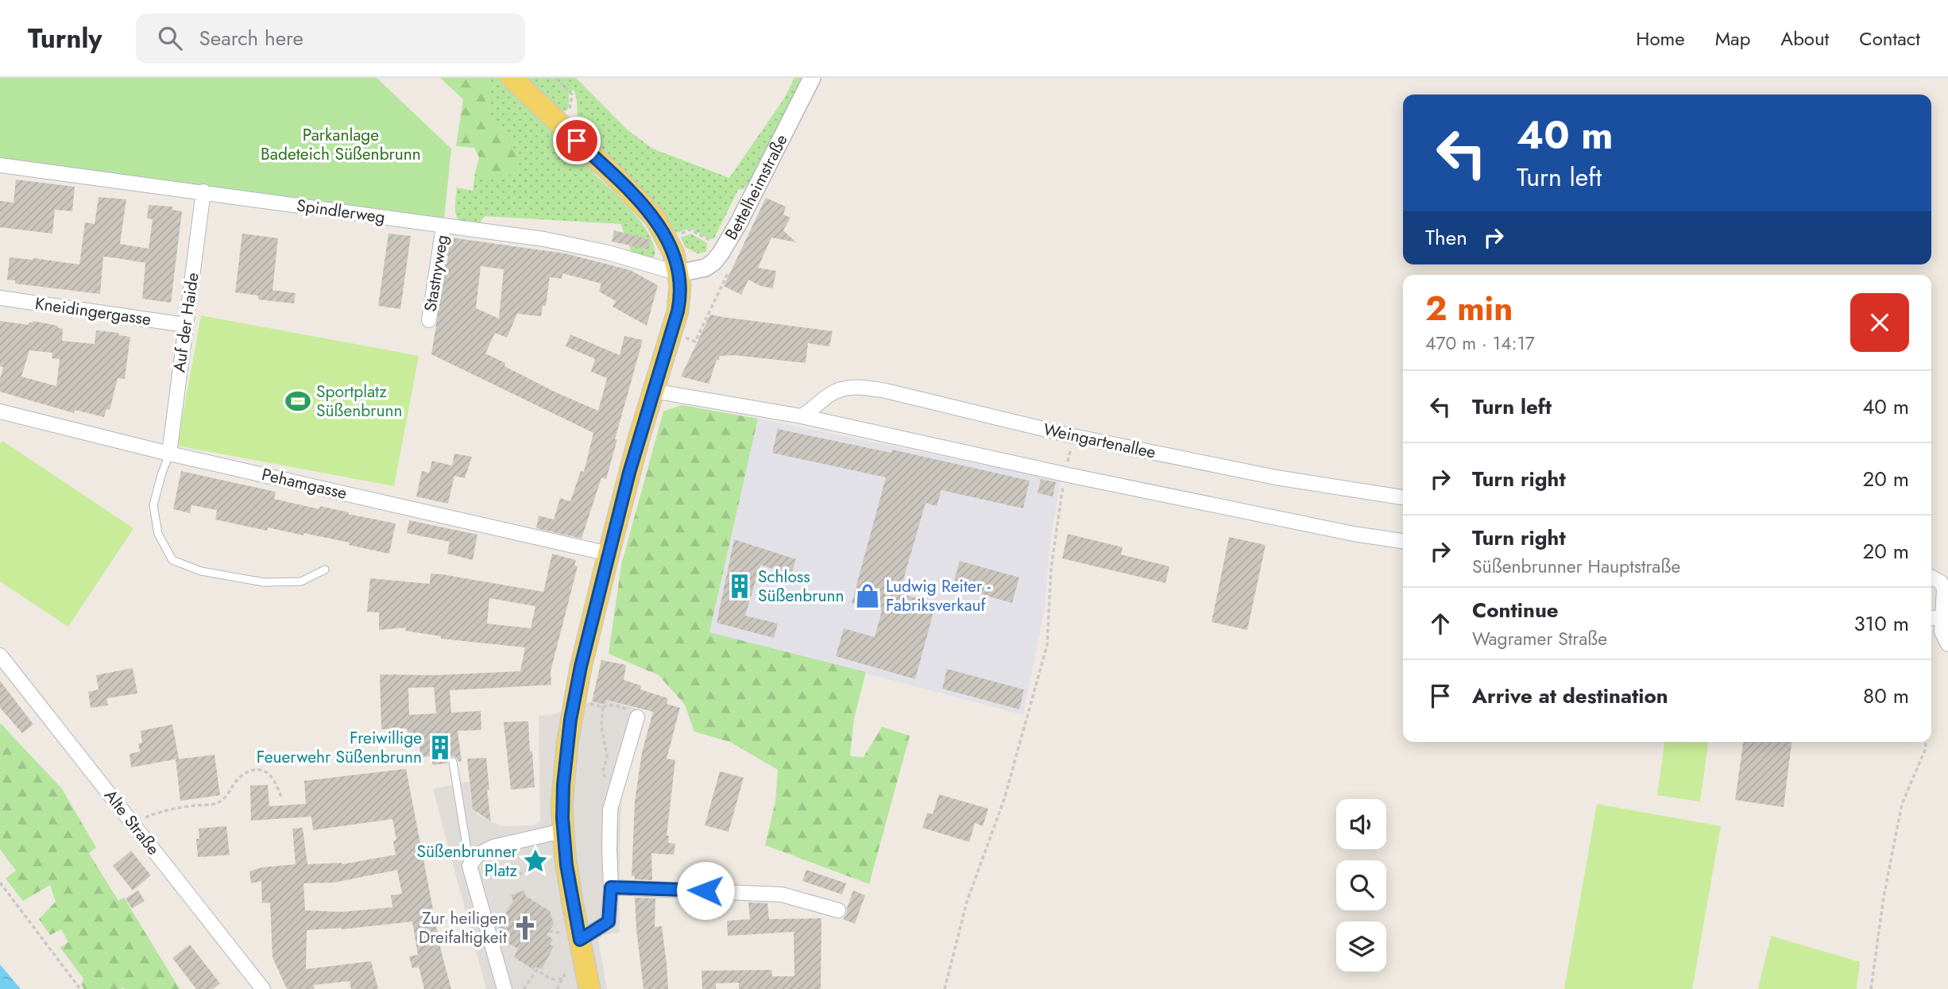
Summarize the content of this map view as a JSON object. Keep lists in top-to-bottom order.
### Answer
{
  "streets": {
    "street": [
      "Bettelheimstraße",
      "Spindlerweg",
      "Stastnyweg",
      "Kneidingergasse",
      "Auf der Haide",
      "Weingartenallee",
      "Pehamgasse",
      "Alte Straße"
    ]
  },
  "crossings": [
    ["Bettelheimstraße", "Spindlerweg"],
    ["Spindlerweg", "Stastnyweg"],
    ["Spindlerweg", "Auf der Haide"],
    ["Kneidingergasse", "Auf der Haide"],
    ["Auf der Haide", "Pehamgasse"]
  ],
  "parks": ["Parkanlage Badeteich Süßenbrunn"],
  "places": {
    "sports": ["Sportplatz Süßenbrunn"],
    "building": ["Schloss Süßenbrunn", "Freiwillige Feuerwehr Süßenbrunn"],
    "shop": ["Ludwig Reiter - Fabriksverkauf"],
    "place": ["Süßenbrunner Platz"],
    "church": ["Zur heiligen Dreifaltigkeit"]
  },
  "page": {
    "header": "Turnly",
    "search": "Search here",
    "nav": [
      "Home",
      "Map",
      "About",
      "Contact"
    ],
    "turn": ["40 m", "Turn left"],
    "then": "Then",
    "heading": ["2 min", "470 m · 14:17"],
    "list": [
      {
        "name": "Turn left",
        "value": "40 m"
      },
      {
        "name": "Turn right",
        "value": "20 m"
      },
      {
        "name": "Turn right",
        "note": "Süßenbrunner Hauptstraße",
        "value": "20 m"
      },
      {
        "name": "Continue",
        "note": "Wagramer Straße",
        "value": "310 m"
      },
      {
        "name": "Arrive at destination",
        "value": "80 m"
      }
    ]
  }
}
